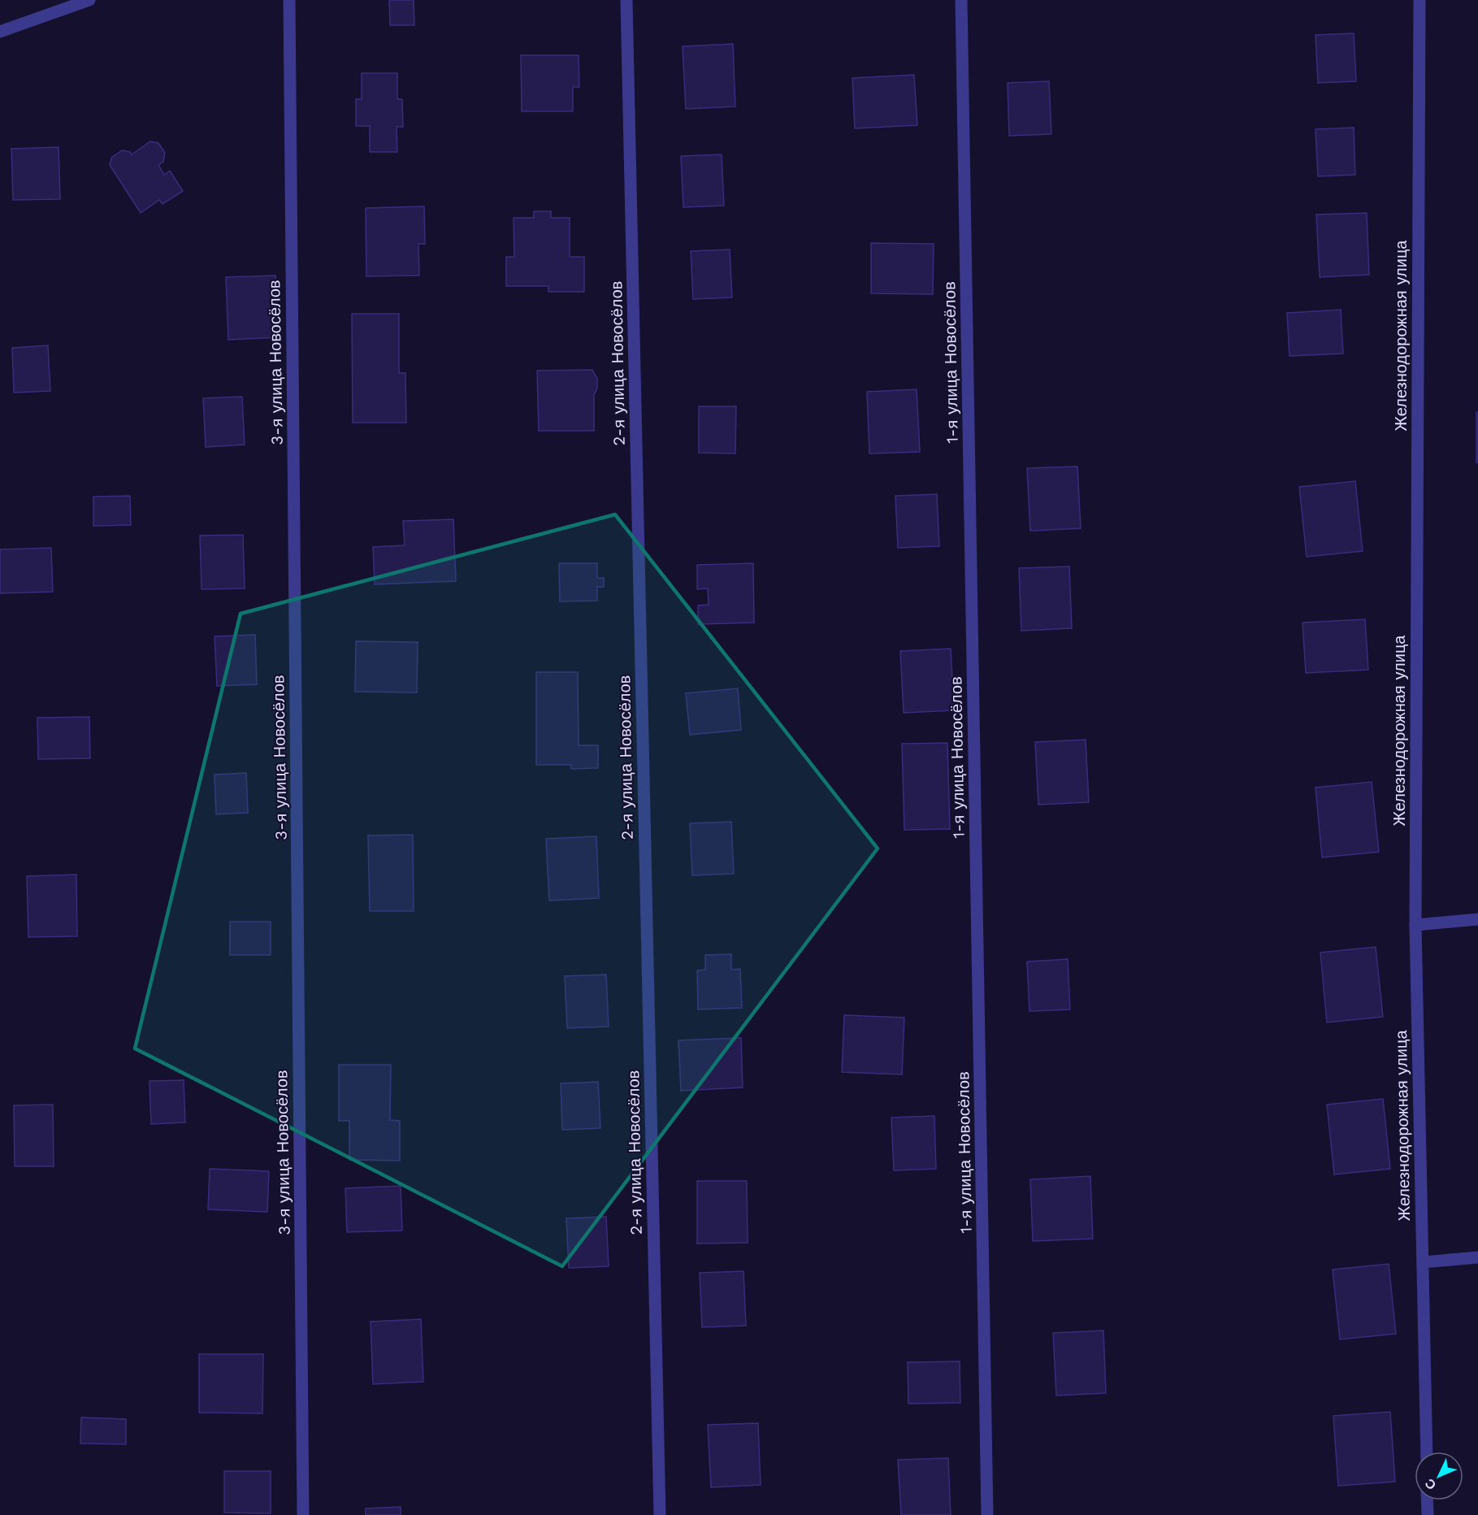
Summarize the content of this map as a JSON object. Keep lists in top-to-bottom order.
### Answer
{
  "streets": {
    "street": [
      "Железнодорожная улица",
      "3-я улица Новосёлов",
      "1-я улица Новосёлов",
      "2-я улица Новосёлов"
    ]
  },
  "north": "bottom left"
}
